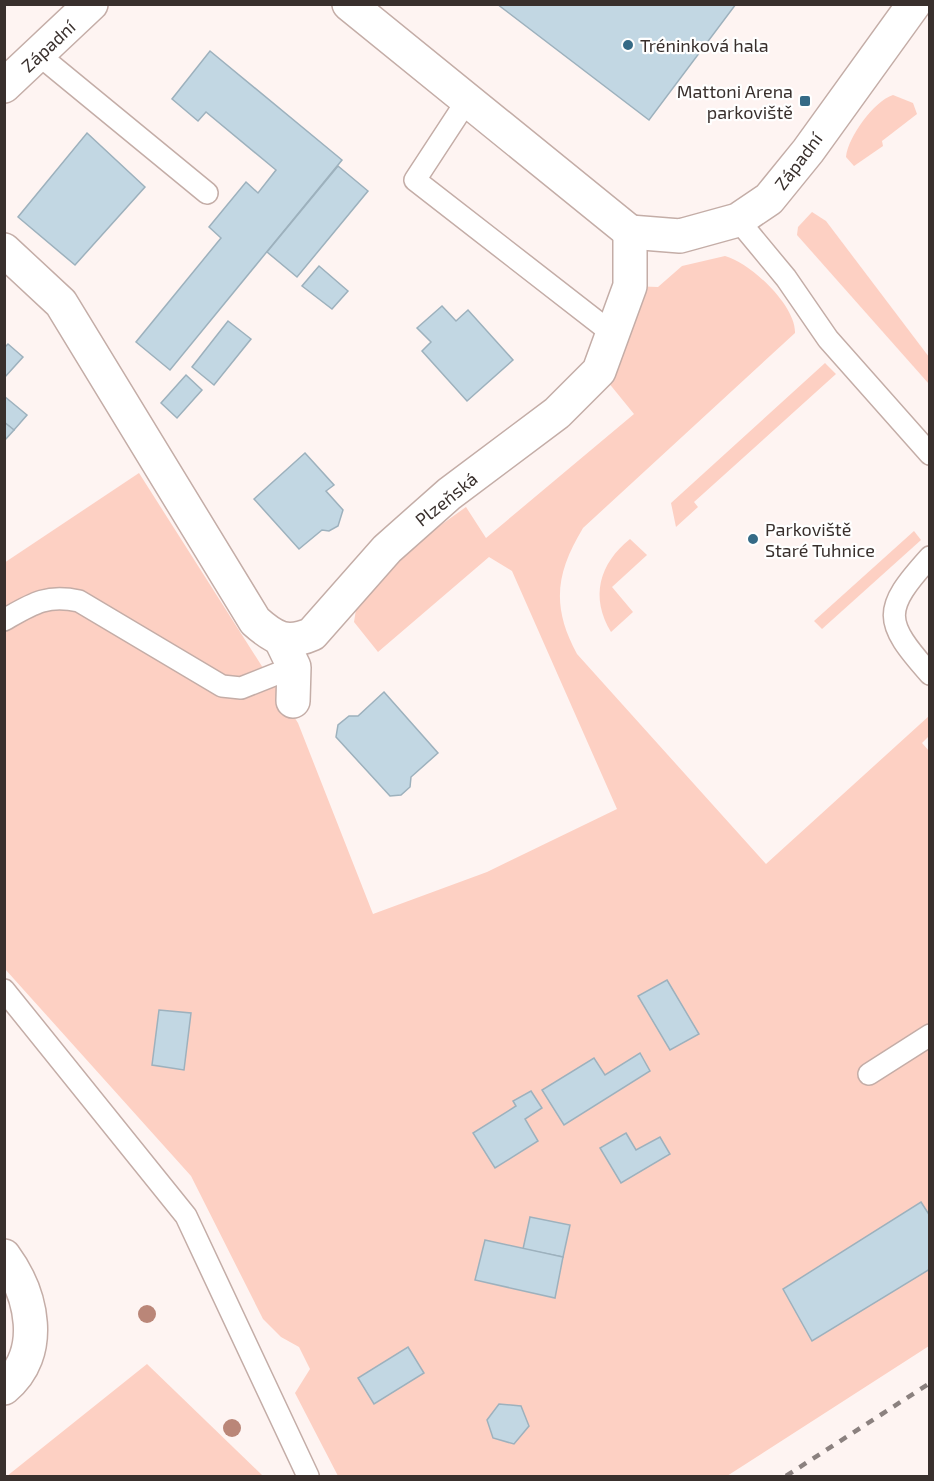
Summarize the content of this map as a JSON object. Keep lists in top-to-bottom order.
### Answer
{
  "streets": {
    "street": ["Západní", "Plzeňská"]
  },
  "crossings": [
    ["Západní", "Plzeňská"]
  ],
  "places": {
    "other": ["Tréninková hala", "Parkoviště Staré Tuhnice"],
    "transit": ["Mattoni Arena parkoviště"]
  }
}
